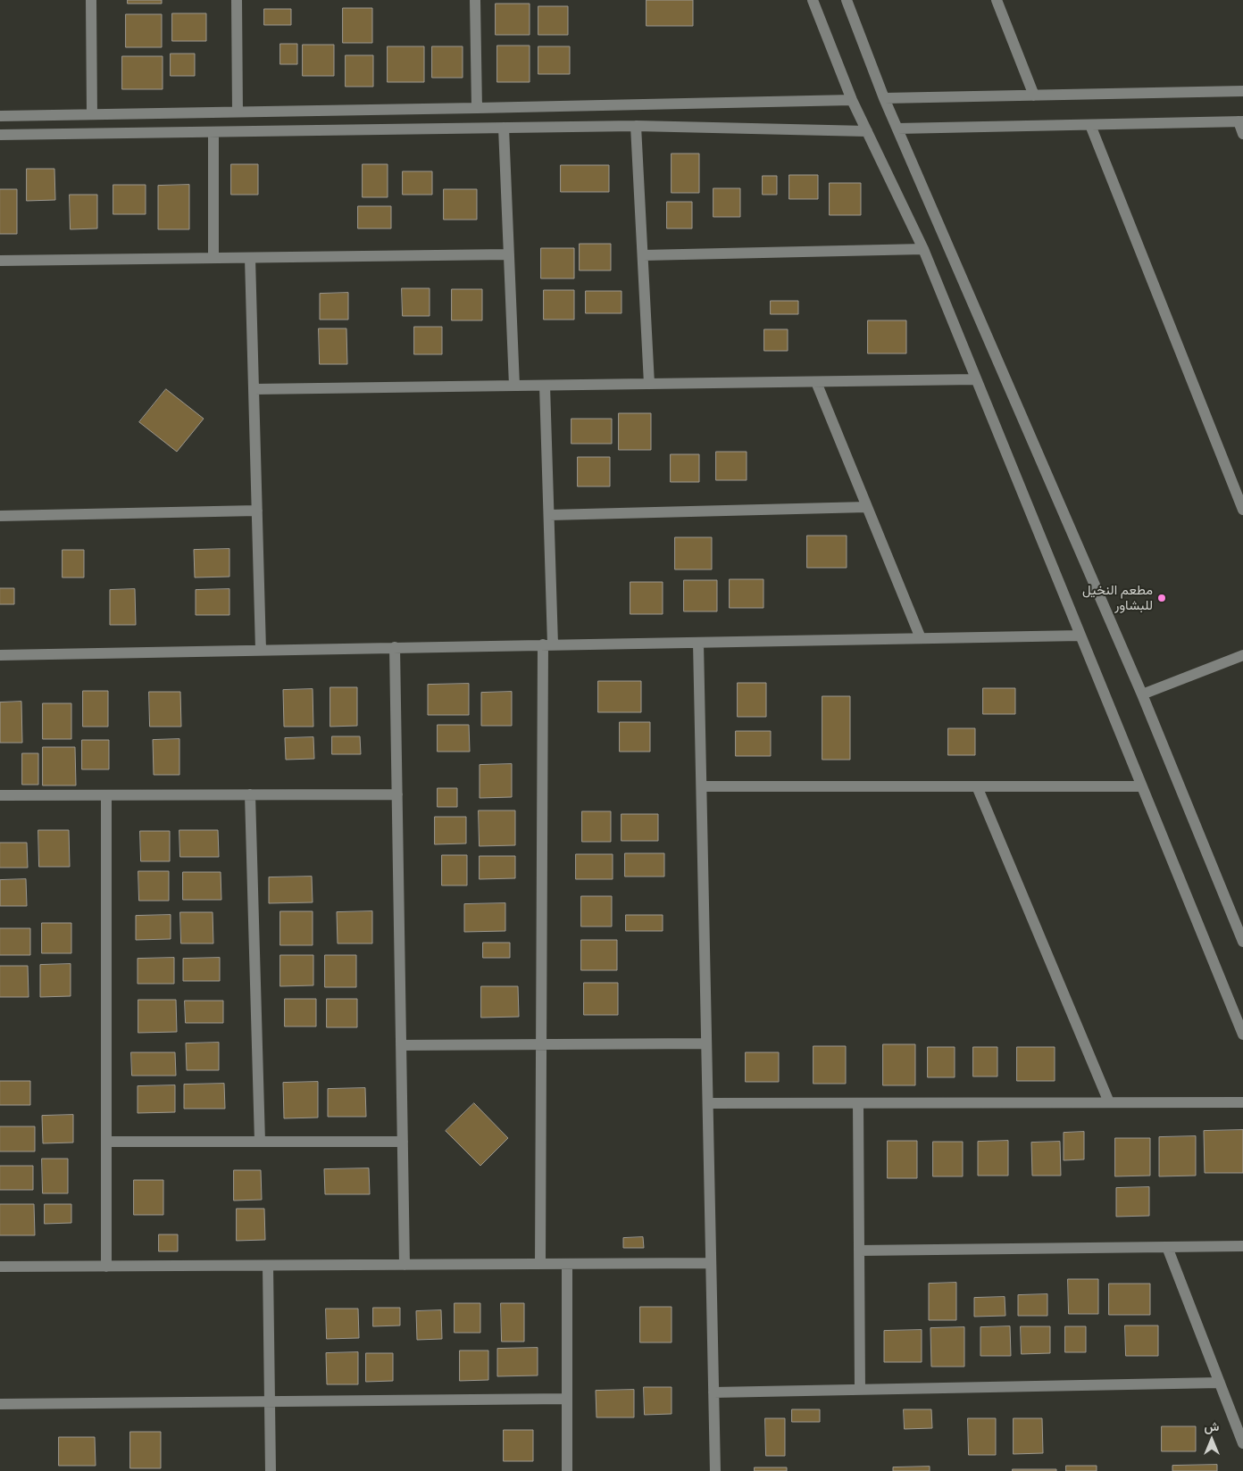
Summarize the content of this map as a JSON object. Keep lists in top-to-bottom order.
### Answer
{
  "places": ["مطعم النخيل للبشاور"],
  "north": "top"
}
